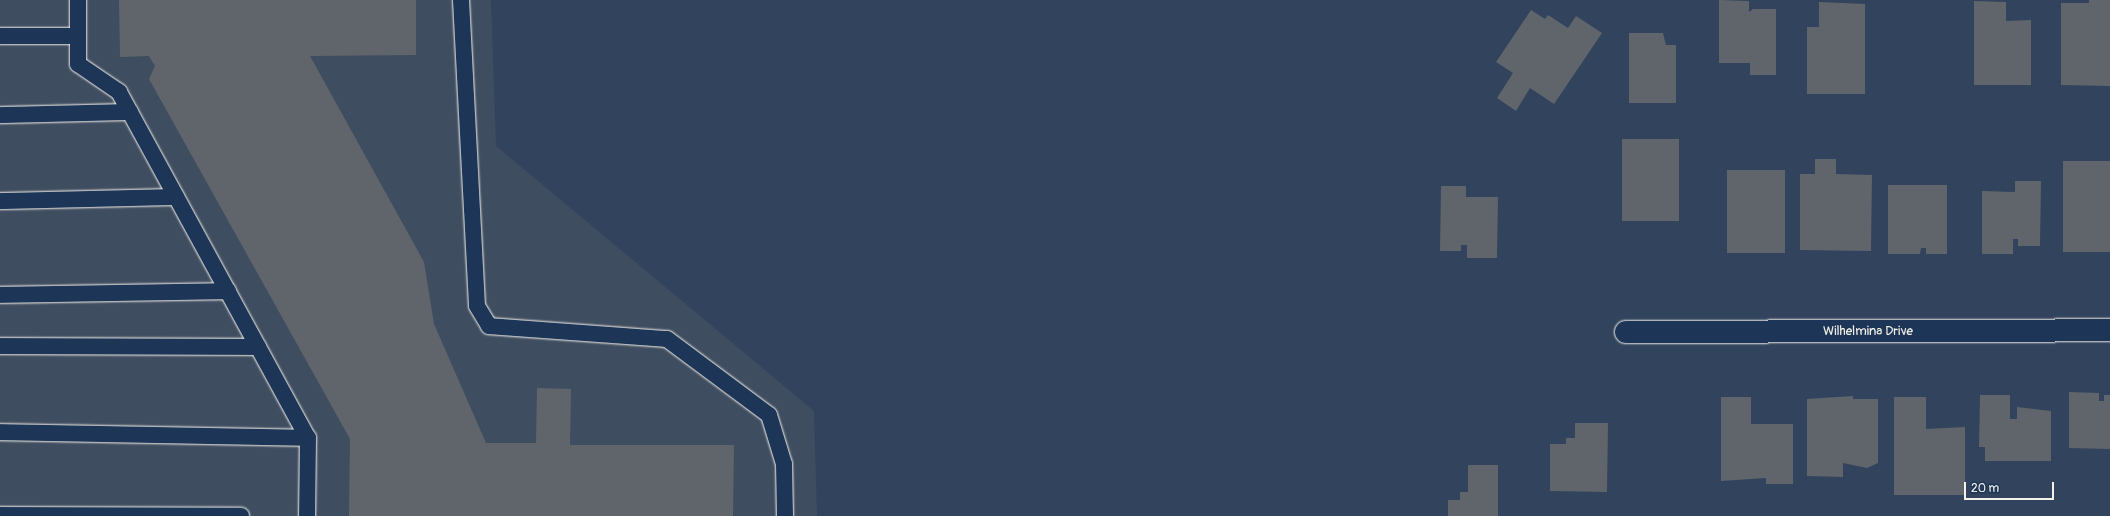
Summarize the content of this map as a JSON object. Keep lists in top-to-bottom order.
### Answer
{
  "streets": {
    "street": ["Wilhelmina Drive"]
  },
  "scale_bar": "20 m"
}
